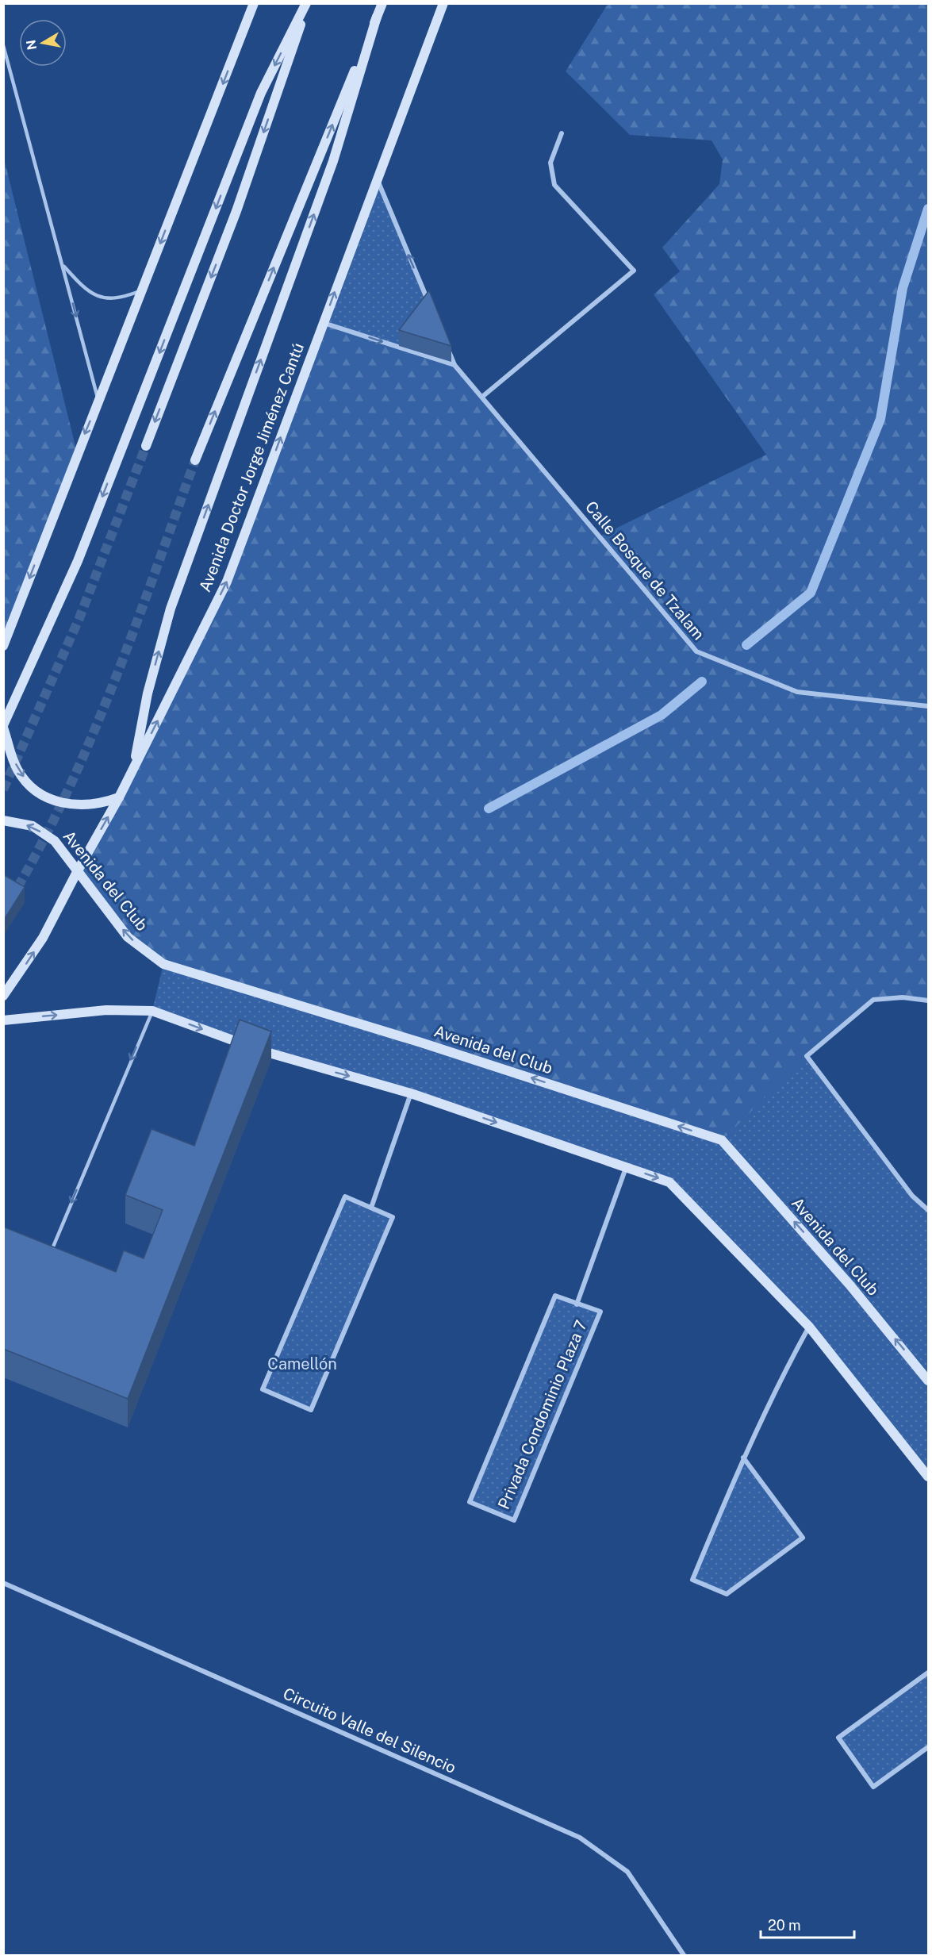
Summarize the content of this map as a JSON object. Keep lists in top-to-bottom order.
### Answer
{
  "streets": {
    "street": [
      "Avenida Doctor Jorge Jiménez Cantú",
      "Calle Bosque de Tzalam",
      "Avenida del Club",
      "Privada Condominio Plaza 7",
      "Circuito Valle del Silencio"
    ]
  },
  "crossings": [
    ["Avenida Doctor Jorge Jiménez Cantú", "Avenida del Club"]
  ],
  "parks": ["Camellón"],
  "scale_bar": "20 m",
  "north": "left"
}
